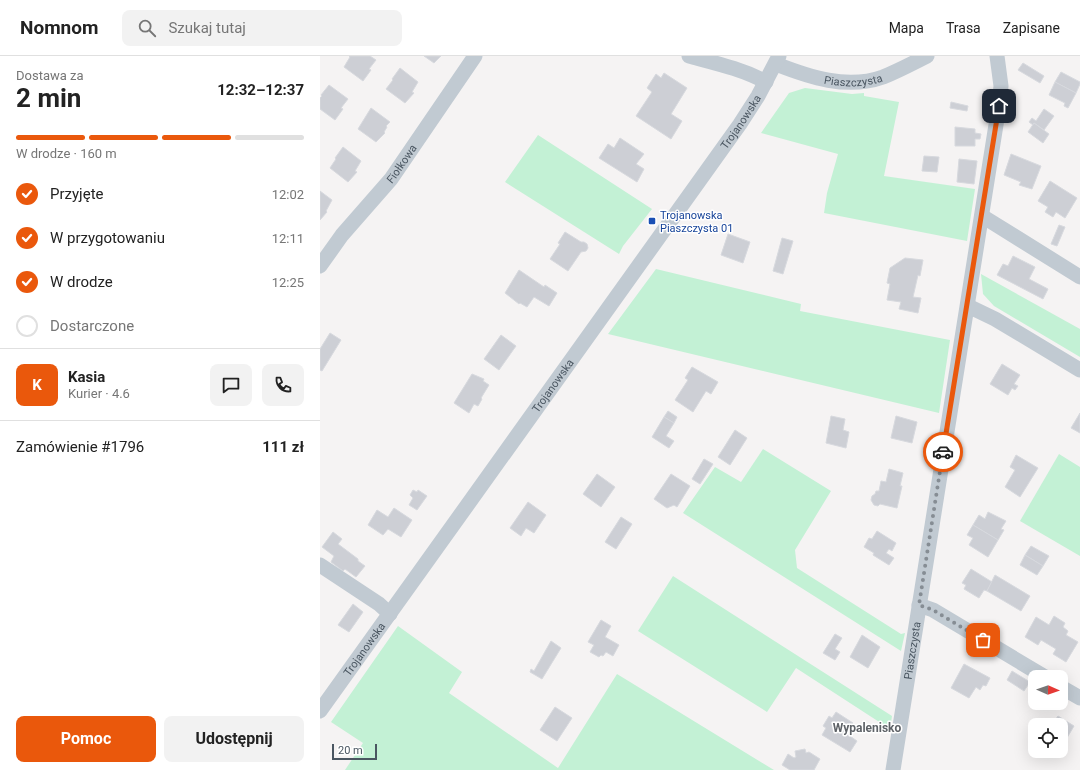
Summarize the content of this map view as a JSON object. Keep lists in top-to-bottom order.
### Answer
{
  "streets": {
    "street": ["Piaszczysta", "Trojanowska", "Fiołkowa"]
  },
  "crossings": [
    ["Piaszczysta", "Trojanowska"]
  ],
  "districts": ["Wypalenisko"],
  "places": {
    "transit": ["Trojanowska Piaszczysta 01"]
  },
  "scale_bar": "20 m",
  "north": "right",
  "page": {
    "header": "Nomnom",
    "search": "Szukaj tutaj",
    "nav": ["Mapa", "Trasa", "Zapisane"],
    "heading": ["2 min", "Dostawa za", "12:32–12:37"],
    "panel": [
      "Kasia",
      "Kurier · 4.6",
      "Zamówienie #1796",
      "111 zł"
    ],
    "bar": "W drodze · 160 m",
    "list": [
      ["Przyjęte", "12:02"],
      ["W przygotowaniu", "12:11"],
      ["W drodze", "12:25"],
      "Dostarczone"
    ],
    "round": "K",
    "buttons": ["Pomoc", "Udostępnij"],
    "scale": "20 m"
  }
}
